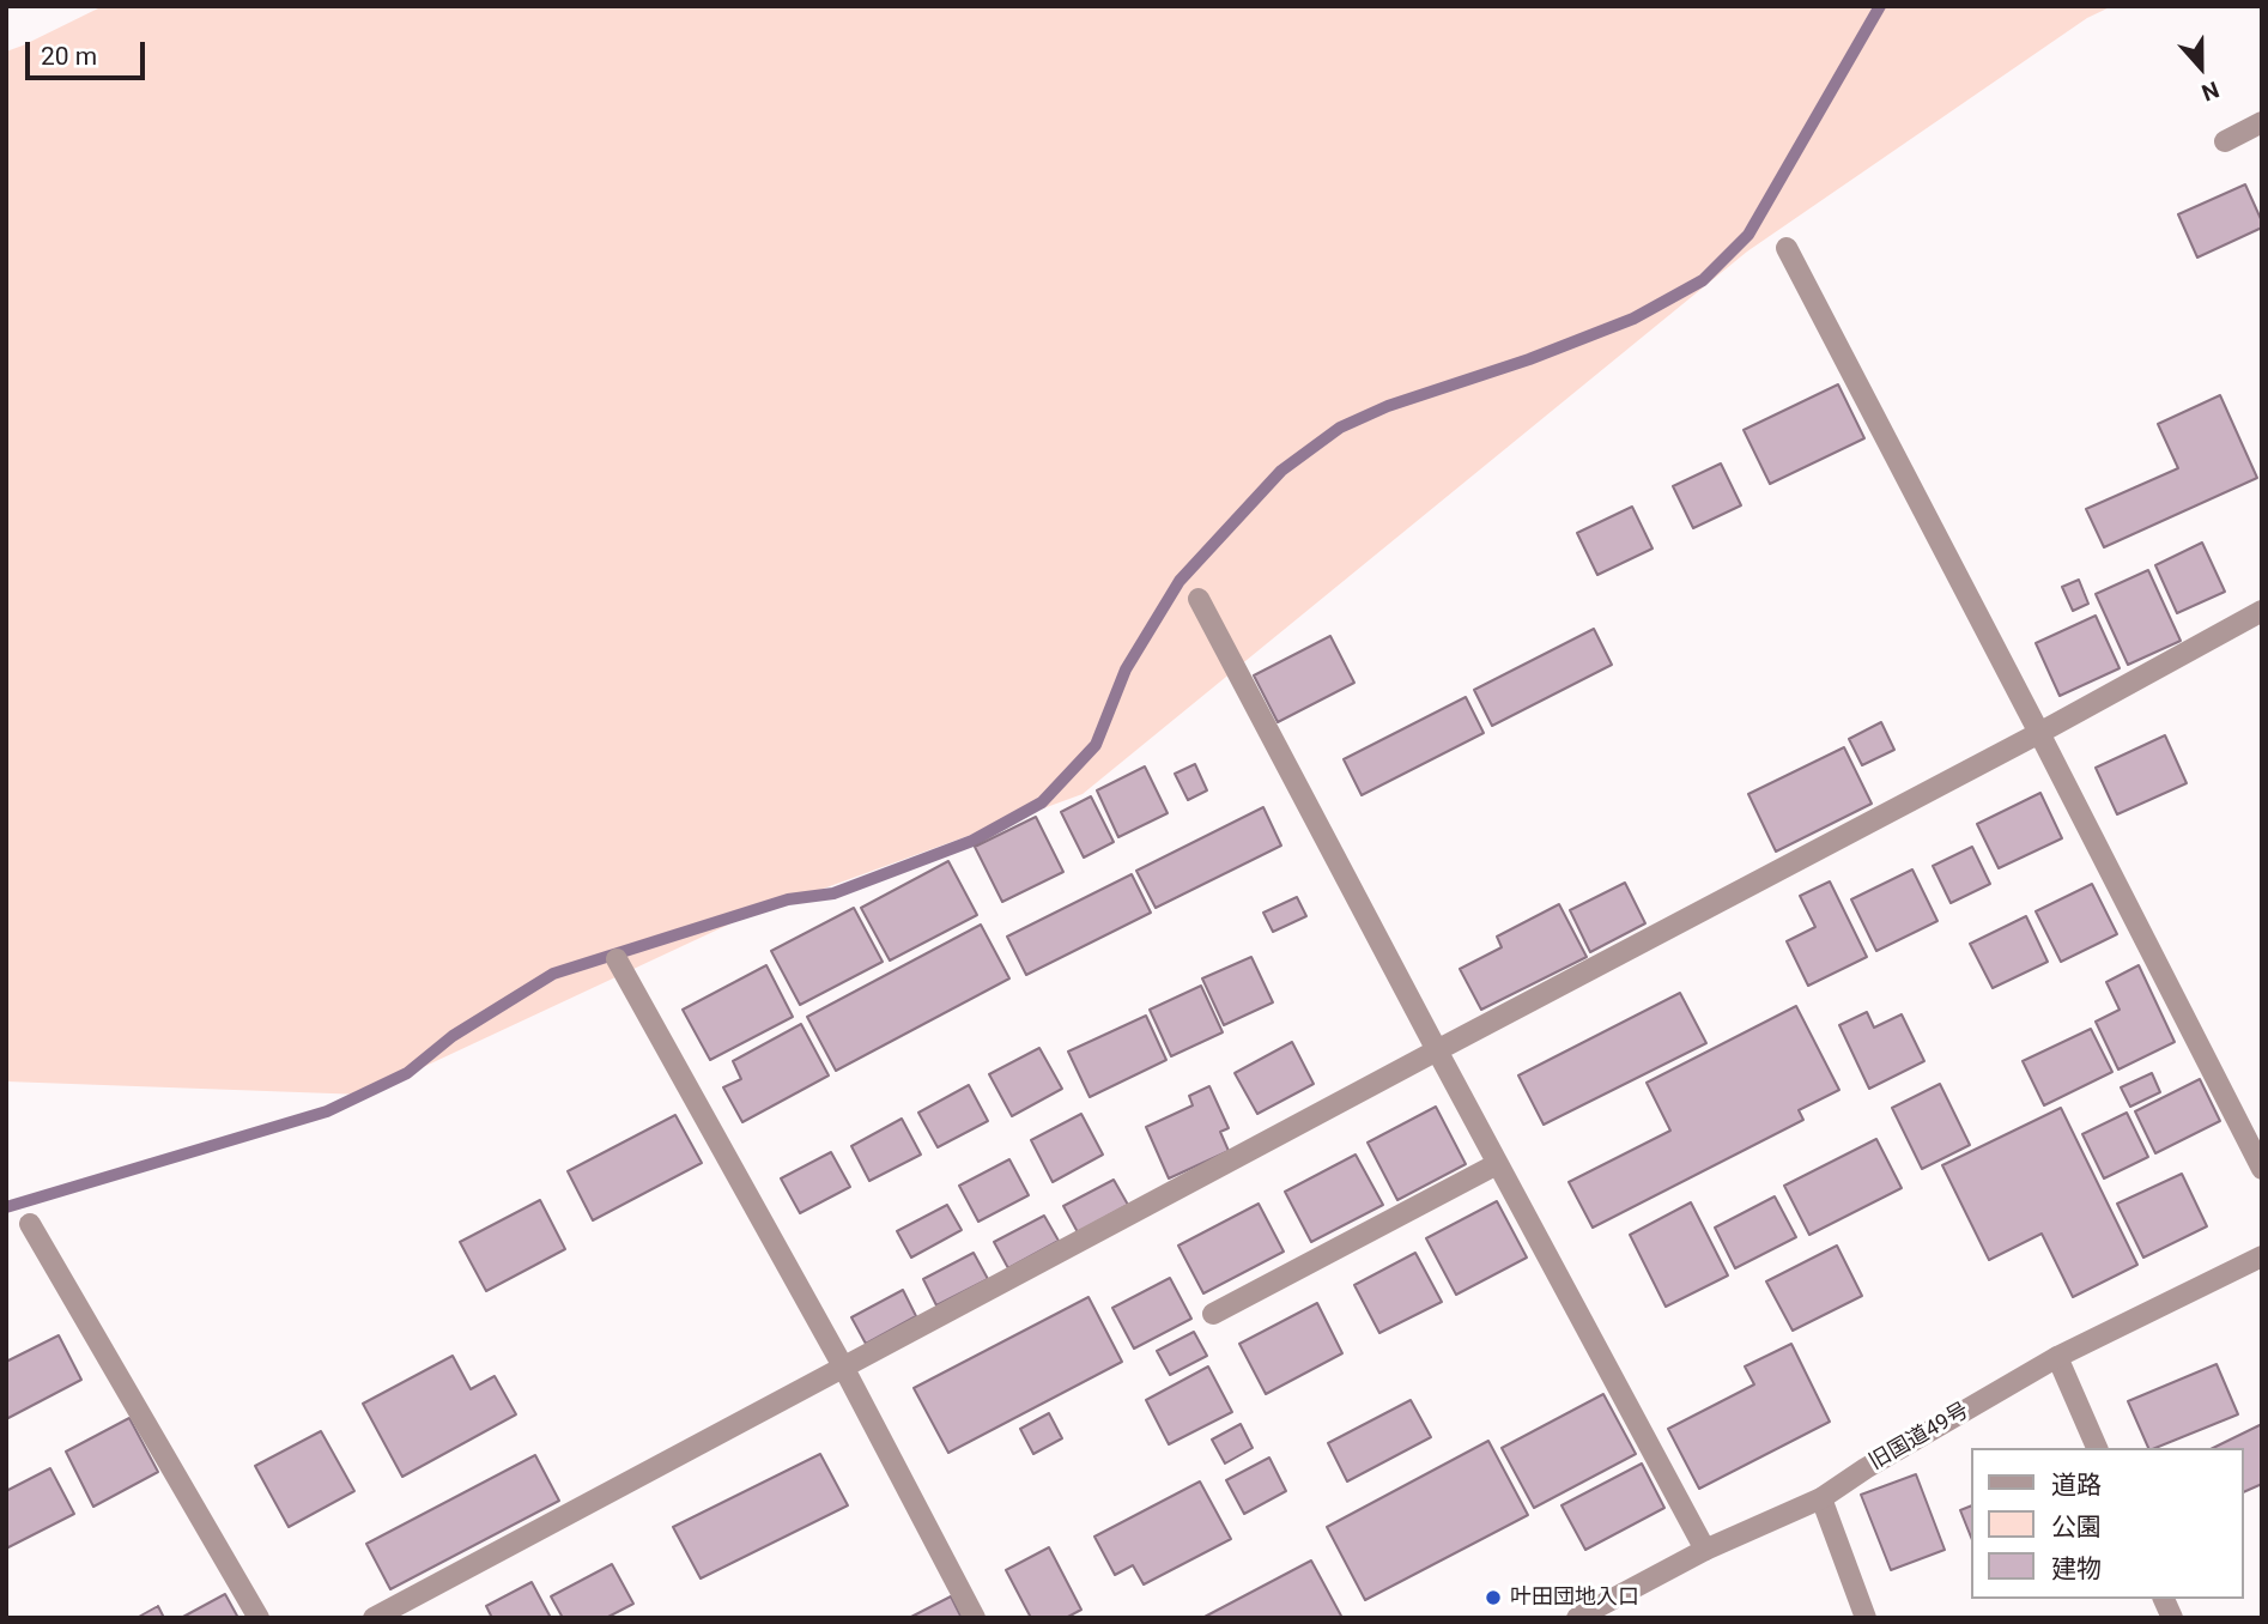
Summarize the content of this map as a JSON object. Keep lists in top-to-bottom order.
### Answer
{
  "streets": {
    "street": ["旧国道49号"]
  },
  "places": ["叶田団地入口"],
  "legend": ["道路", "公園", "建物"],
  "scale_bar": "20 m",
  "north": "bottom"
}
